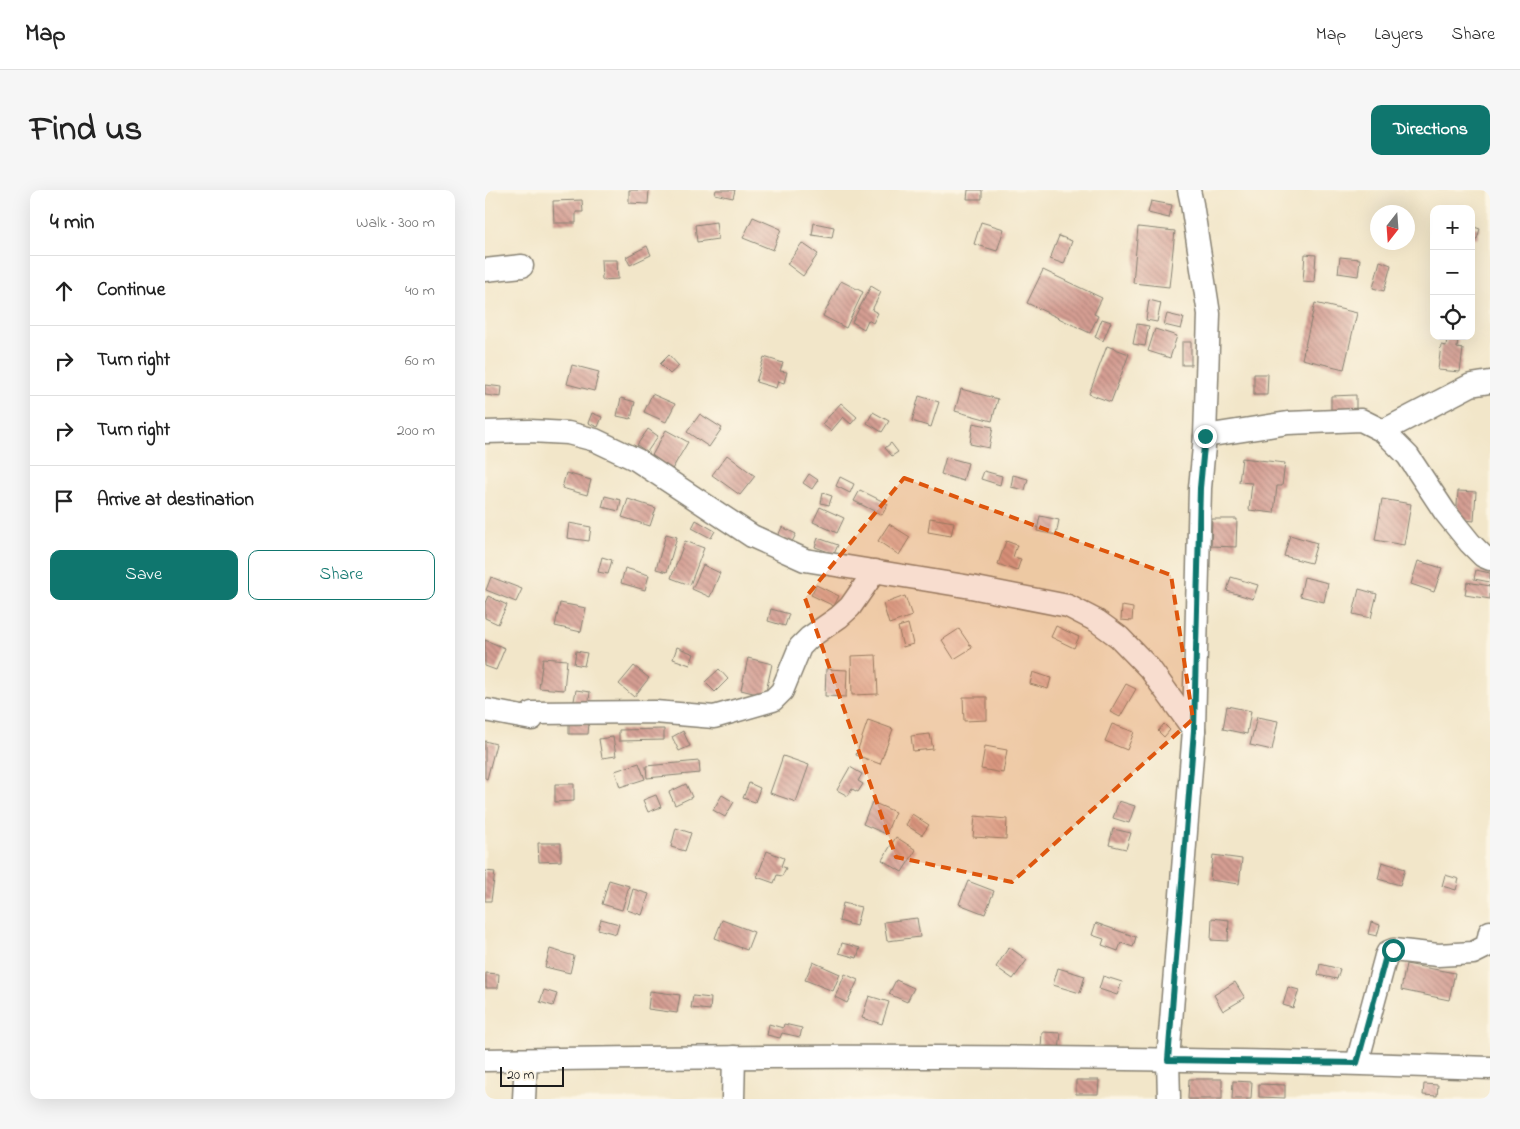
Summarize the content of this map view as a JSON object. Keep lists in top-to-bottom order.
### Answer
{
  "scale_bar": "20 m",
  "north": "bottom",
  "page": {
    "header": "Map",
    "nav": ["Map", "Layers", "Share"],
    "title": "Find us",
    "buttons": [
      "Directions",
      ["Save", "Share"]
    ],
    "heading": ["4 min", "Walk · 300 m"],
    "map_buttons": ["+", "−"],
    "list": [
      ["Continue", "40 m"],
      ["Turn right", "60 m"],
      ["Turn right", "200 m"],
      "Arrive at destination"
    ],
    "scale": "20 m"
  }
}
